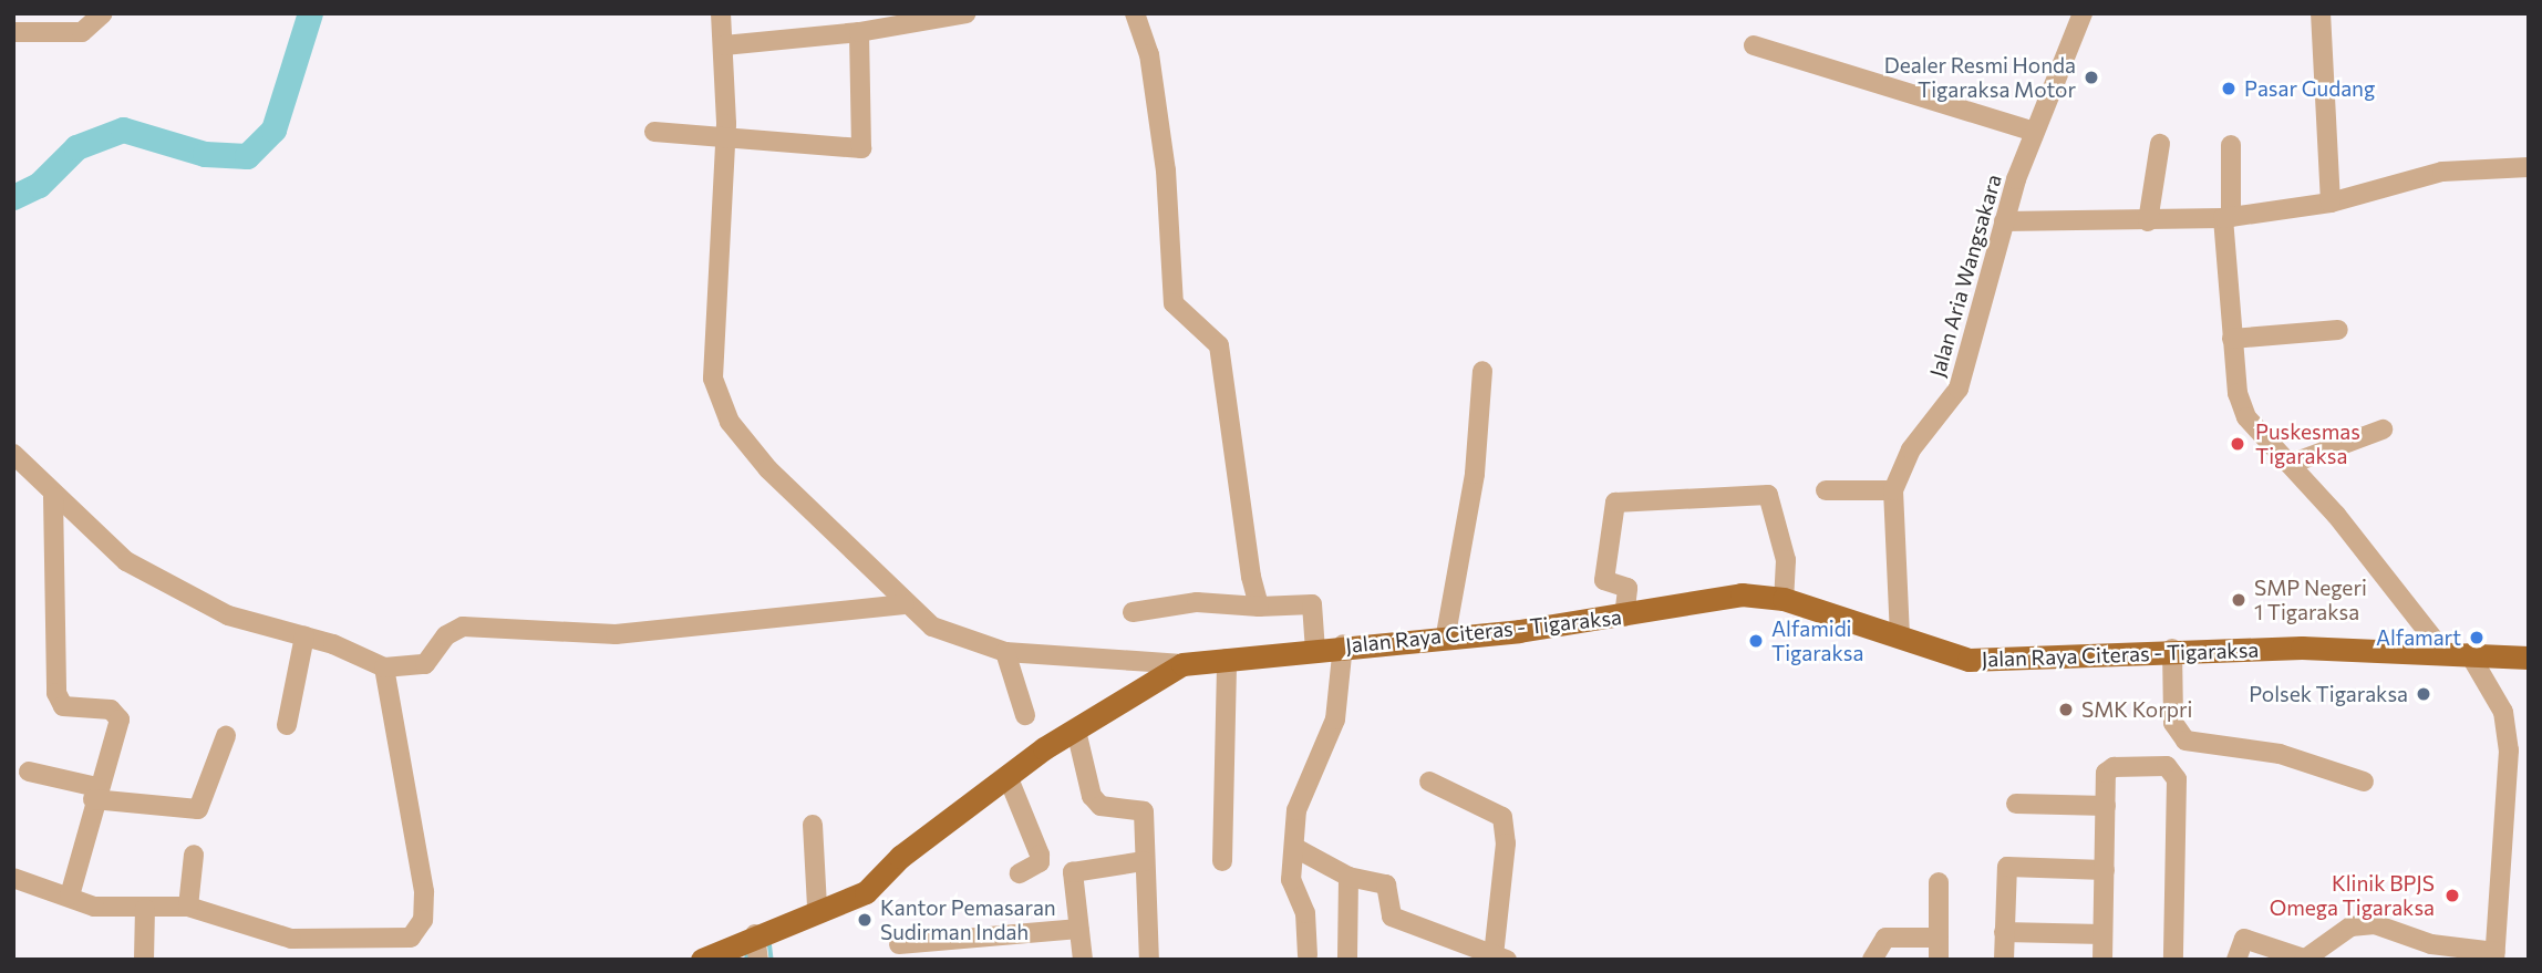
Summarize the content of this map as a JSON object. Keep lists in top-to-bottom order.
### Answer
{
  "streets": {
    "main road": ["Jalan Raya Citeras - Tigaraksa"],
    "street": ["Jalan Aria Wangsakara"]
  },
  "crossings": [
    ["Jalan Aria Wangsakara", "Jalan Raya Citeras - Tigaraksa"]
  ],
  "places": [
    "Dealer Resmi Honda Tigaraksa Motor",
    "Pasar Gudang",
    "Puskesmas Tigaraksa",
    "SMP Negeri 1 Tigaraksa",
    "Alfamart",
    "Alfamidi Tigaraksa",
    "Polsek Tigaraksa",
    "SMK Korpri",
    "Klinik BPJS Omega Tigaraksa",
    "Kantor Pemasaran Sudirman Indah"
  ]
}
